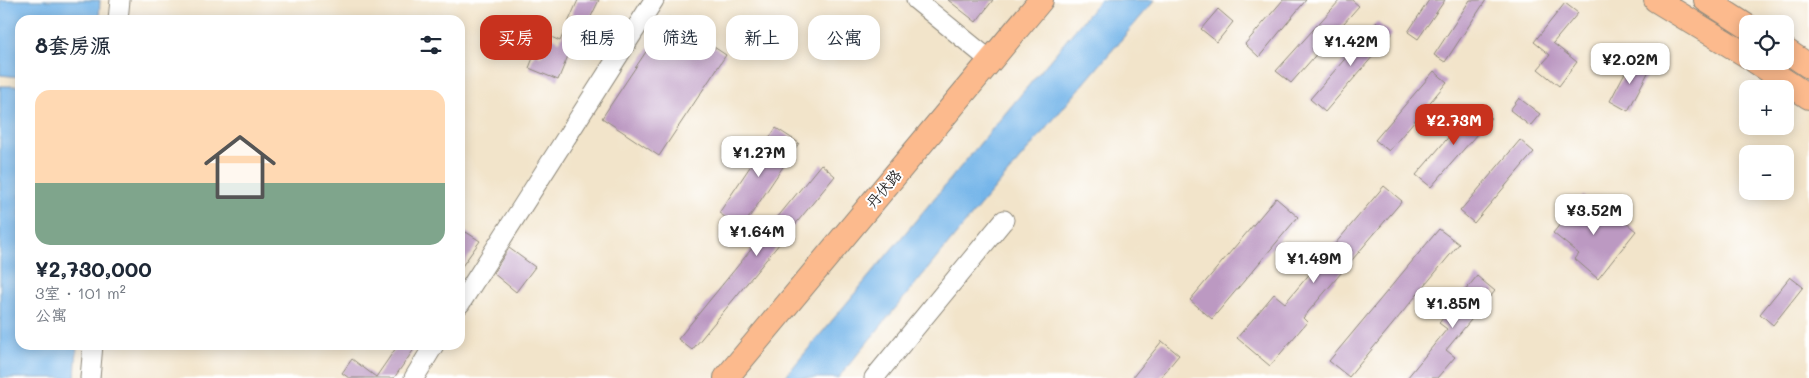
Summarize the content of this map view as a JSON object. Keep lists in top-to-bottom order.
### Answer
{
  "streets": {
    "main road": ["丹伏路"]
  },
  "page": {
    "map_buttons": ["+", "−"],
    "chip": [
      "买房",
      "租房",
      "筛选",
      "新上",
      "公寓"
    ],
    "heading": "8套房源",
    "price": [
      "¥1.42M",
      "¥2.02M",
      "¥2.73M",
      "¥1.27M",
      "¥3.52M",
      "¥1.64M",
      "¥1.49M",
      "¥1.85M"
    ],
    "list": [
      {
        "name": "¥2,730,000",
        "note": "3室 · 101 m² · 公寓"
      }
    ]
  }
}
